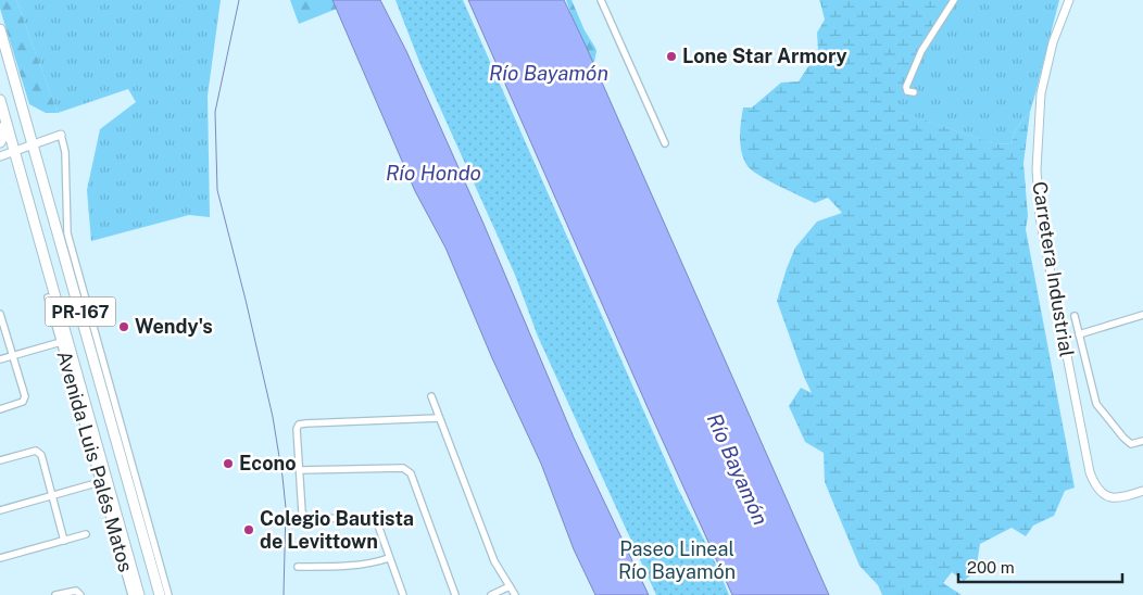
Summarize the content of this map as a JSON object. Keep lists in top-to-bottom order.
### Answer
{
  "streets": {
    "main road": ["PR-167"],
    "street": ["Carretera Industrial", "Avenida Luis Palés Matos"]
  },
  "water": ["Río Bayamón", "Río Hondo"],
  "parks": ["Paseo Lineal Río Bayamón"],
  "places": [
    "Lone Star Armory",
    "Wendy's",
    "Econo",
    "Colegio Bautista de Levittown"
  ],
  "scale_bar": "200 m"
}
